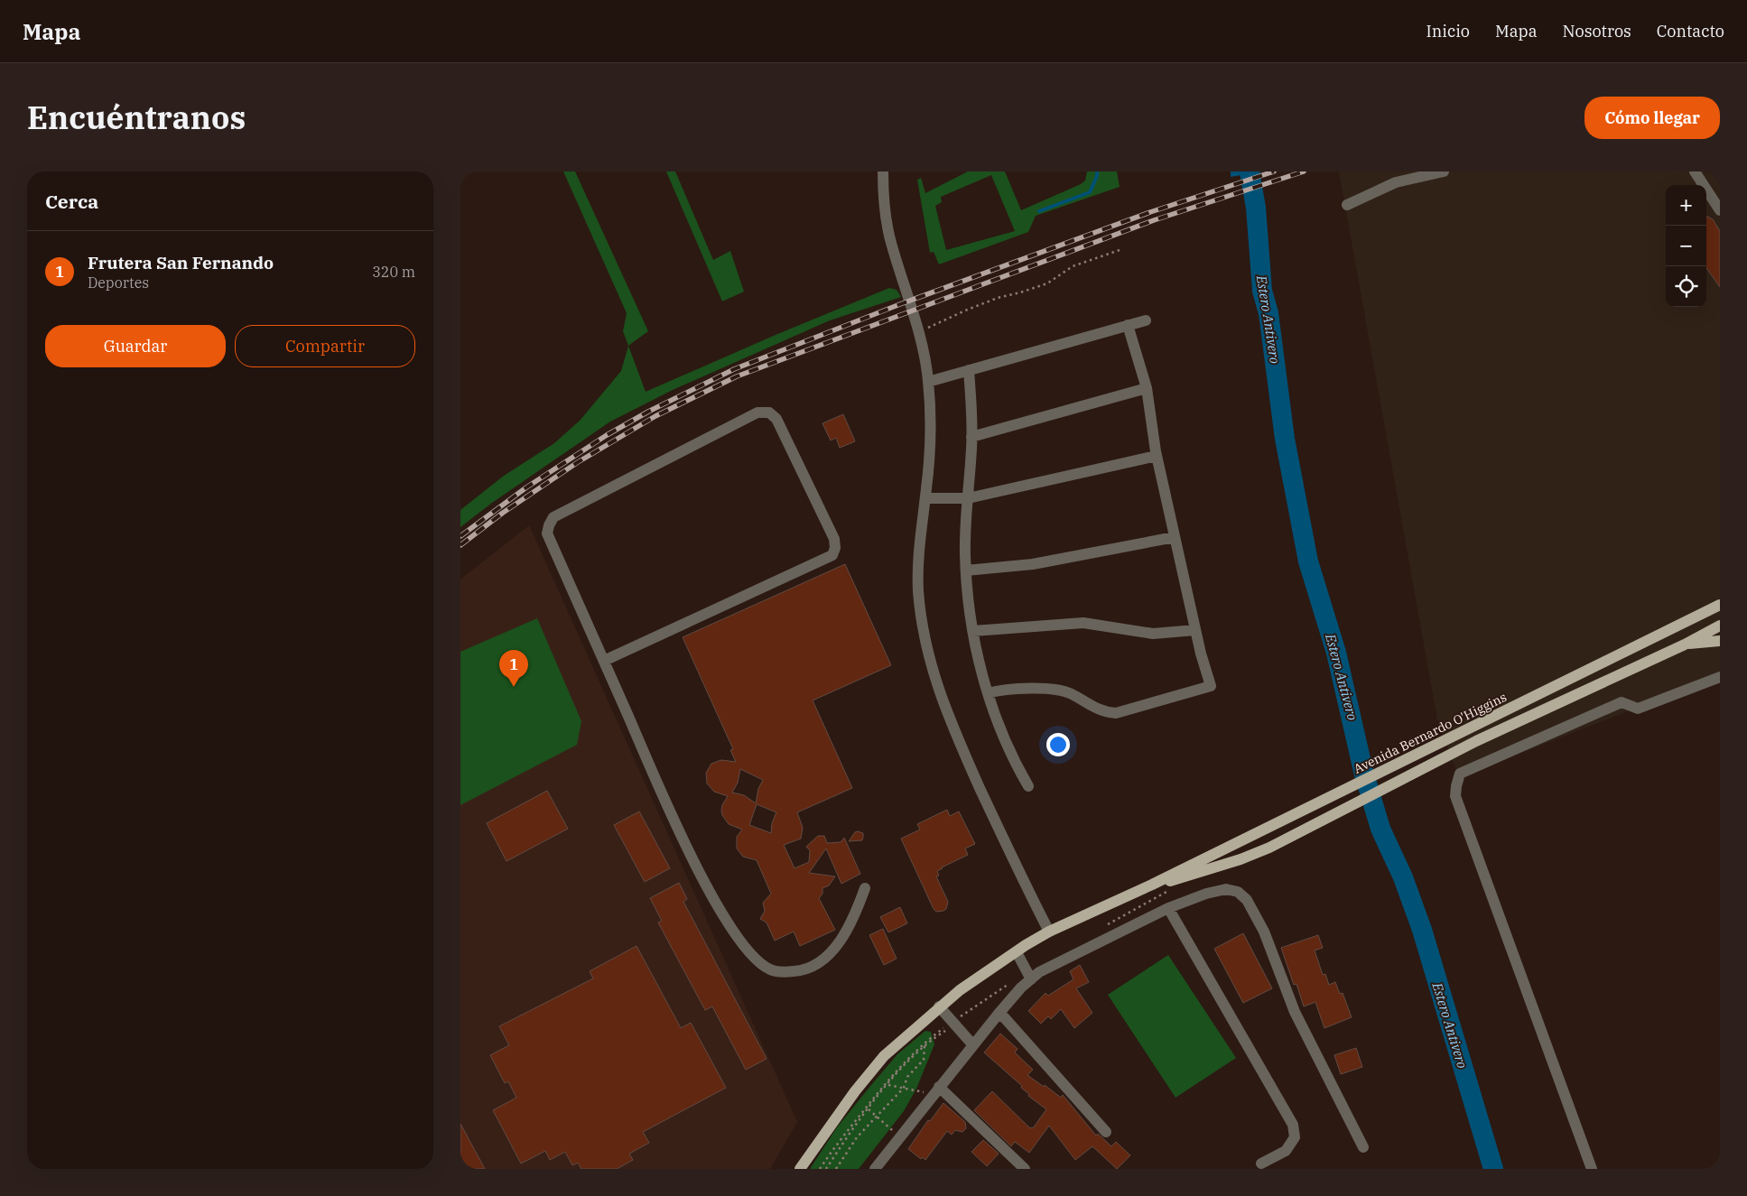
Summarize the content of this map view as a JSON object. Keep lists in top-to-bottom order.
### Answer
{
  "streets": {
    "main road": ["Avenida Bernardo O'Higgins"]
  },
  "water": ["Estero Antivero"],
  "page": {
    "header": "Mapa",
    "nav": [
      "Inicio",
      "Mapa",
      "Nosotros",
      "Contacto"
    ],
    "title": "Encuéntranos",
    "buttons": [
      "Cómo llegar",
      ["Guardar", "Compartir"]
    ],
    "heading": "Cerca",
    "map_buttons": ["+", "−"],
    "list": [
      {
        "mark": "1",
        "name": "Frutera San Fernando",
        "note": "Deportes",
        "value": "320 m"
      }
    ],
    "pins": "1"
  }
}
